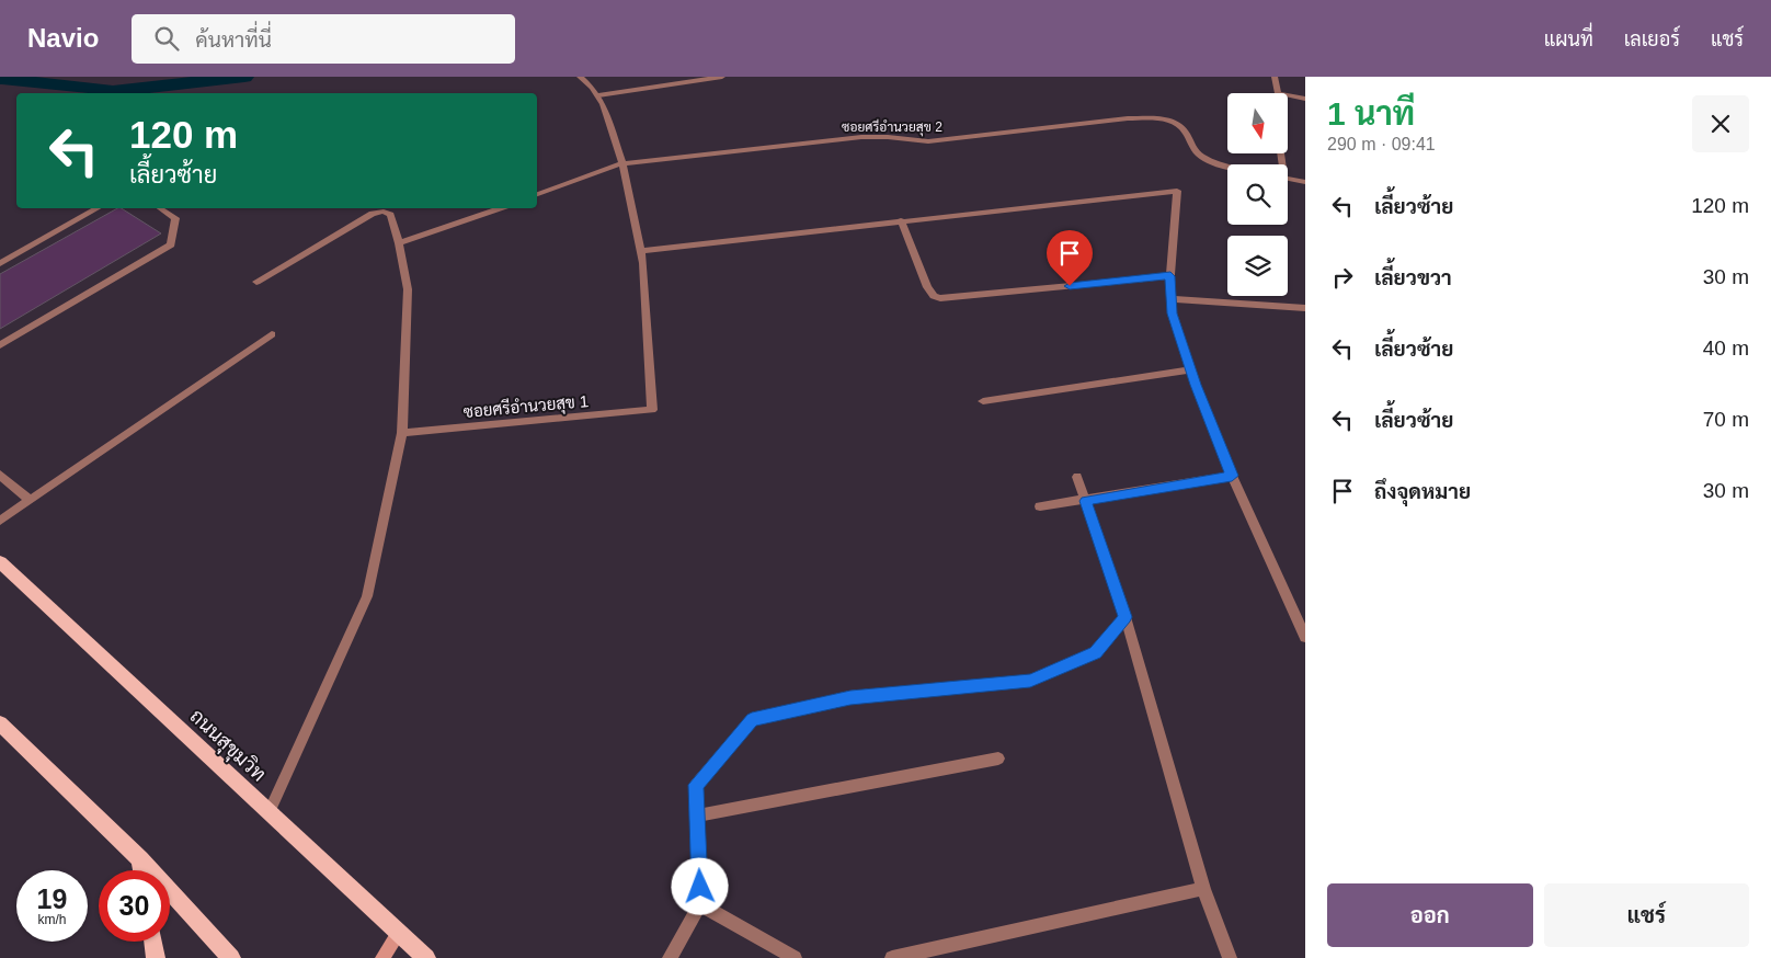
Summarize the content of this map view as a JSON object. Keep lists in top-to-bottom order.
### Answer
{
  "streets": {
    "main road": ["ถนนสุขุมวิท"],
    "street": ["ซอยศรีอำนวยสุข 2", "ซอยศรีอำนวยสุข 1"]
  },
  "north": "bottom",
  "page": {
    "header": "Navio",
    "search": "ค้นหาที่นี่",
    "nav": ["แผนที่", "เลเยอร์", "แชร์"],
    "heading": ["1 นาที", "290 m · 09:41"],
    "turn": ["120 m", "เลี้ยวซ้าย"],
    "list": [
      {
        "name": "เลี้ยวซ้าย",
        "value": "120 m"
      },
      {
        "name": "เลี้ยวขวา",
        "value": "30 m"
      },
      {
        "name": "เลี้ยวซ้าย",
        "value": "40 m"
      },
      {
        "name": "เลี้ยวซ้าย",
        "value": "70 m"
      },
      {
        "name": "ถึงจุดหมาย",
        "value": "30 m"
      }
    ],
    "speed": "19 km/h",
    "limit": "30",
    "buttons": ["ออก", "แชร์"]
  }
}
